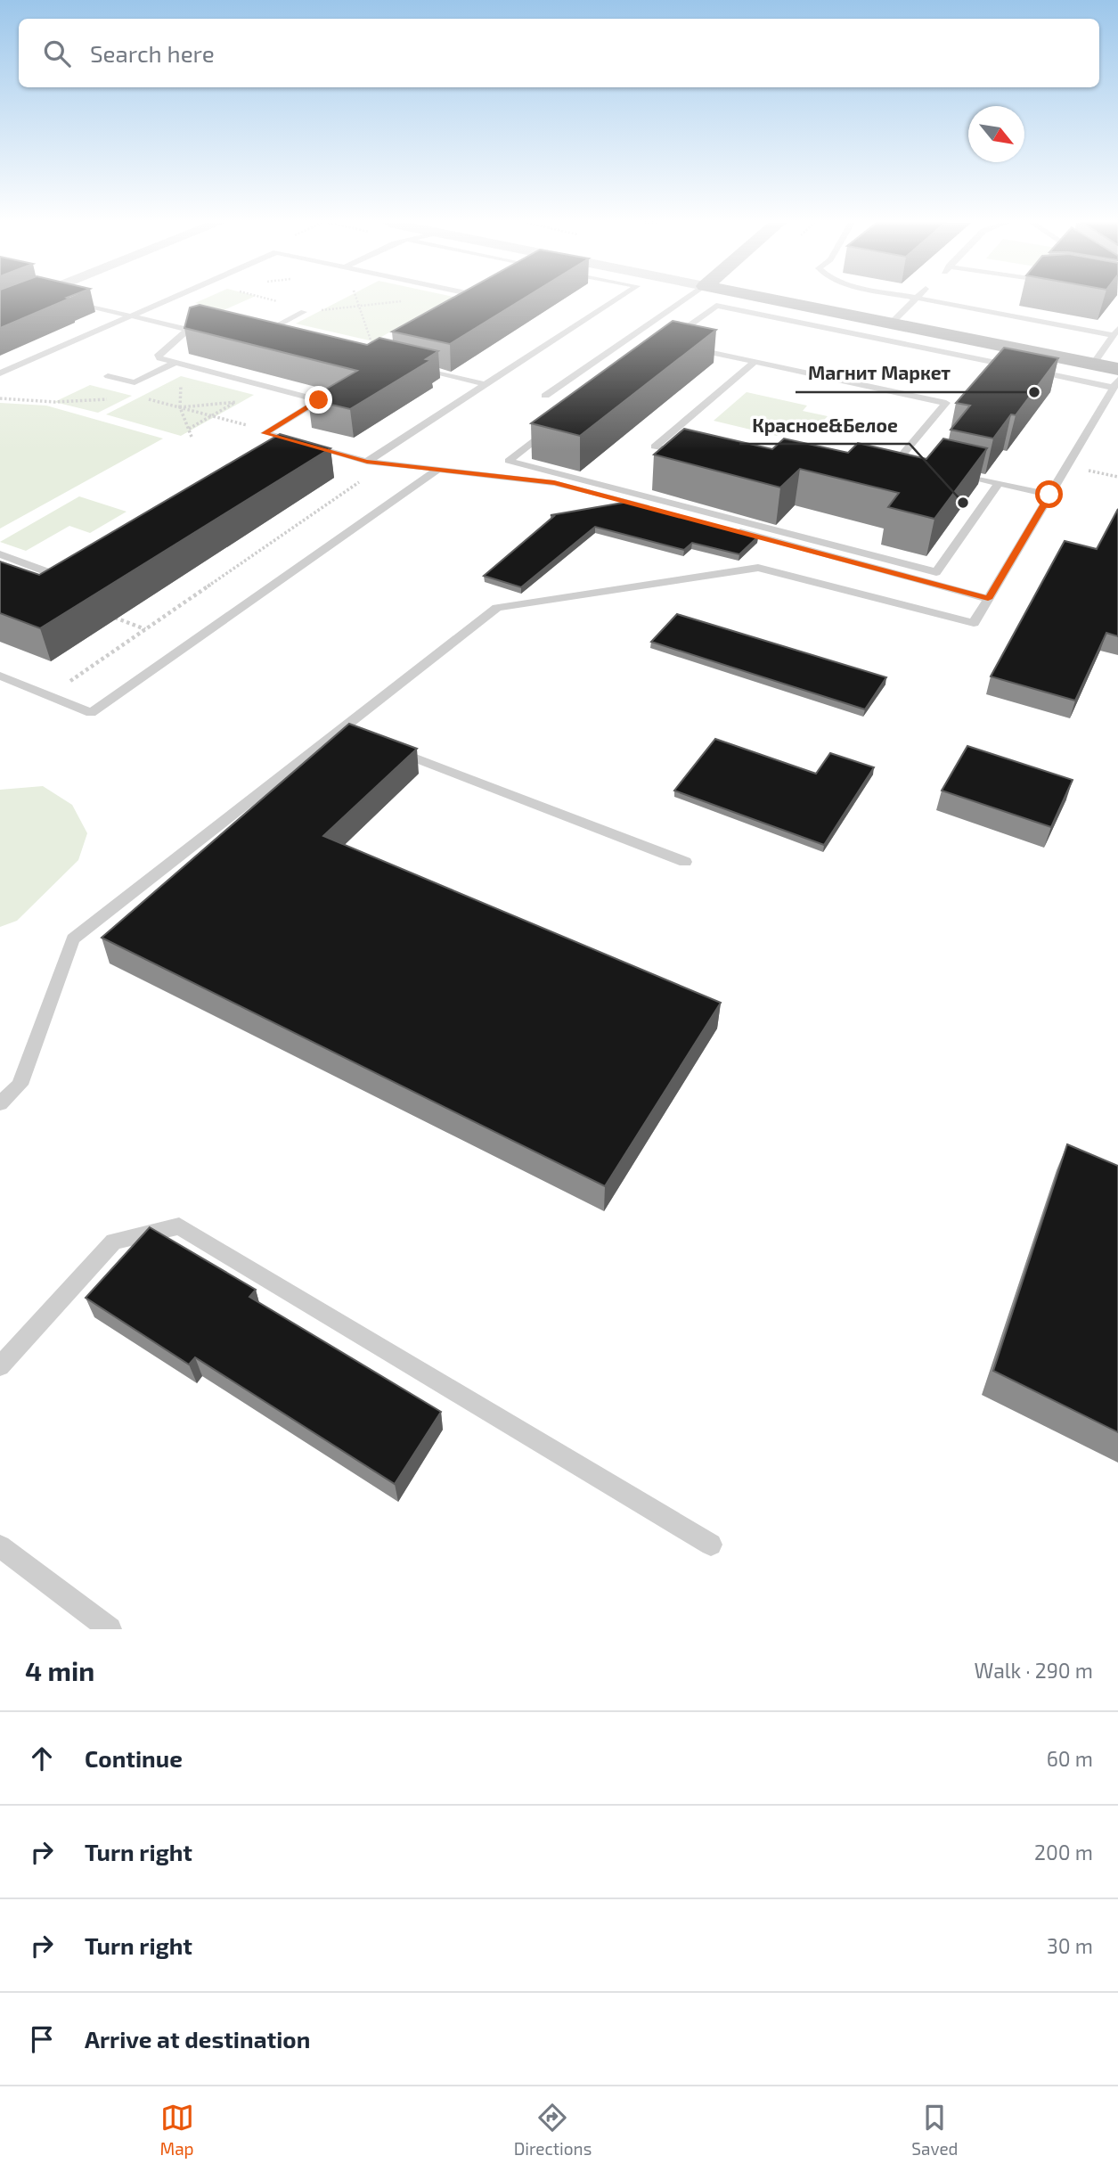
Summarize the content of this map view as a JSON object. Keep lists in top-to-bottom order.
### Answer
{
  "places": ["Магнит Маркет", "Красное&Белое"],
  "north": "bottom right",
  "page": {
    "search": "Search here",
    "heading": ["4 min", "Walk · 290 m"],
    "list": [
      ["Continue", "60 m"],
      ["Turn right", "200 m"],
      ["Turn right", "30 m"],
      "Arrive at destination"
    ],
    "nav": ["Map", "Directions", "Saved"]
  }
}
